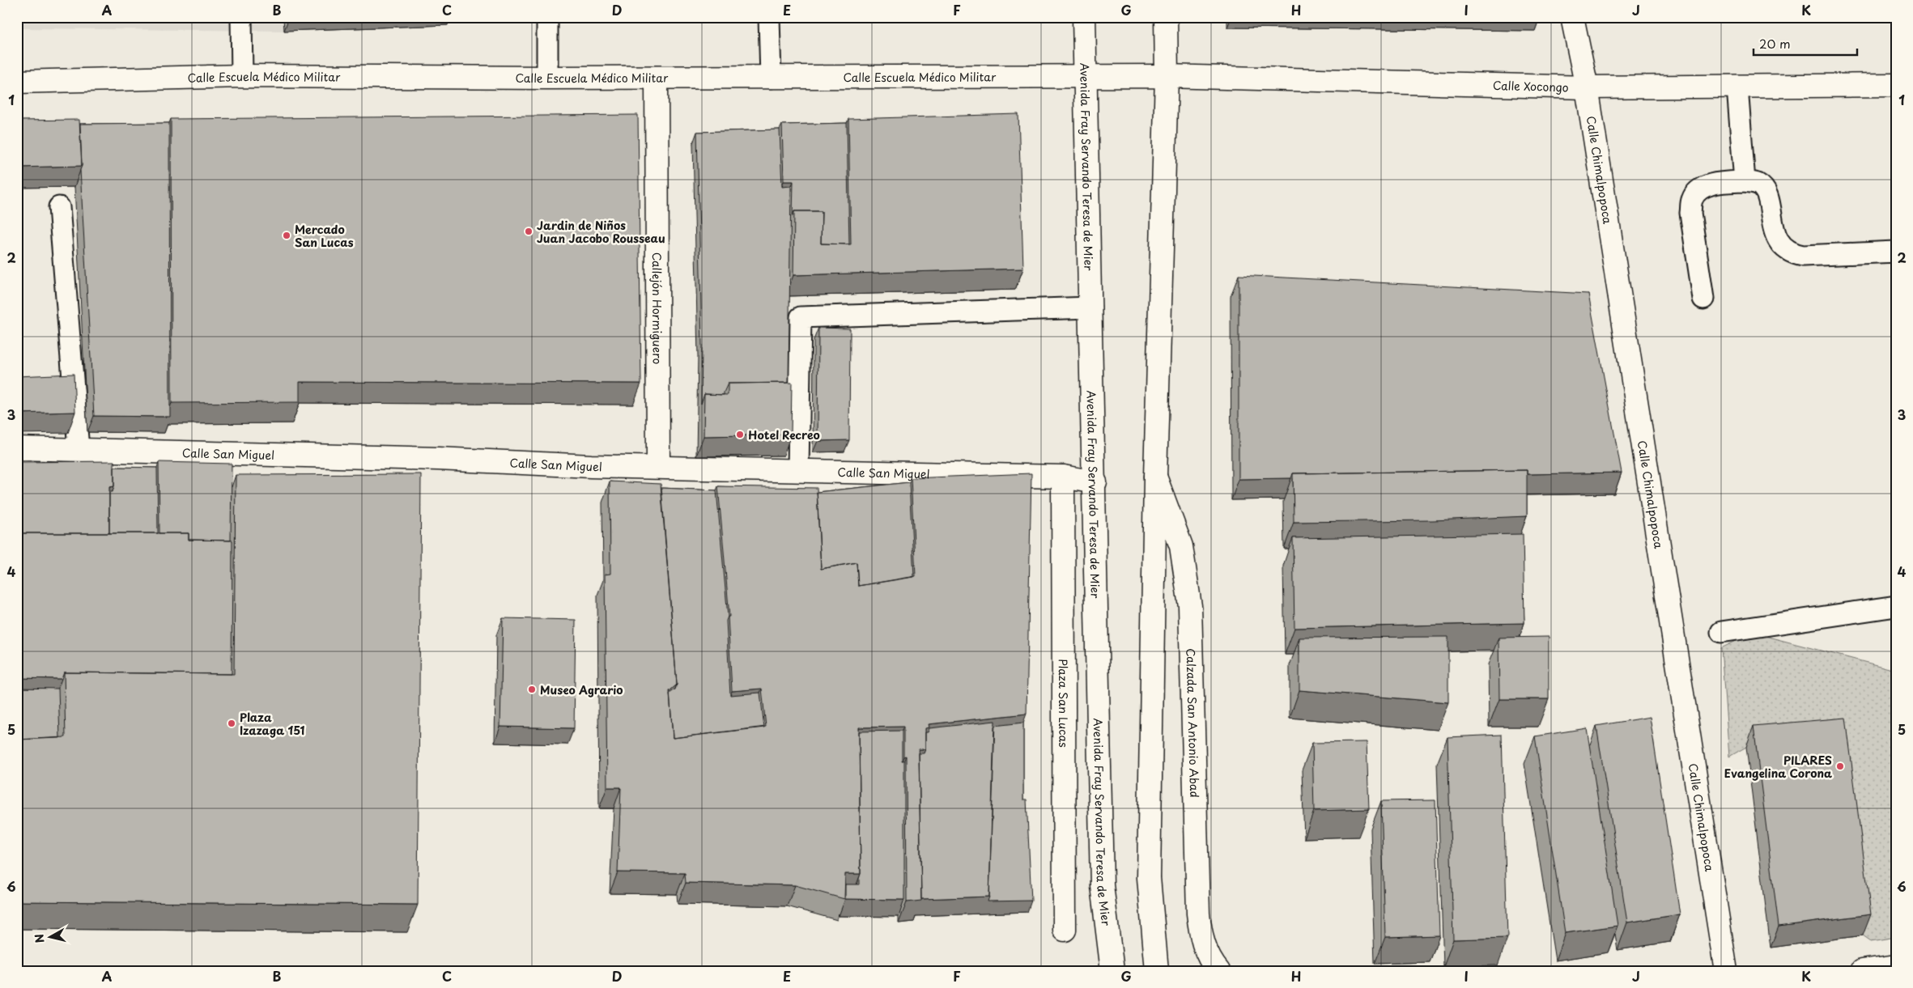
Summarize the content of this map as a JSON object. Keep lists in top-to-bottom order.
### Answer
{
  "streets": {
    "street": [
      "Calle Escuela Médico Militar",
      "Calle Xocongo",
      "Avenida Fray Servando Teresa de Mier",
      "Calle Chimalpopoca",
      "Callejón Hormiguero",
      "Calle San Miguel",
      "Plaza San Lucas",
      "Calzada San Antonio Abad"
    ]
  },
  "crossings": [
    ["Calle Escuela Médico Militar", "Calle Xocongo"],
    ["Calle Escuela Médico Militar", "Avenida Fray Servando Teresa de Mier"],
    ["Calle Escuela Médico Militar", "Callejón Hormiguero"],
    ["Calle Xocongo", "Calle Chimalpopoca"],
    ["Avenida Fray Servando Teresa de Mier", "Calle San Miguel"],
    ["Callejón Hormiguero", "Calle San Miguel"],
    ["Calle San Miguel", "Plaza San Lucas"]
  ],
  "places": [
    "Jardin de Niños Juan Jacobo Rousseau",
    "Mercado San Lucas",
    "Hotel Recreo",
    "Museo Agrario",
    "Plaza Izazaga 151",
    "PILARES Evangelina Corona"
  ],
  "scale_bar": "20 m",
  "north": "left",
  "grid": {
    "columns": [
      "A",
      "B",
      "C",
      "D",
      "E",
      "F",
      "G",
      "H",
      "I",
      "J",
      "K"
    ],
    "rows": [
      "1",
      "2",
      "3",
      "4",
      "5",
      "6"
    ]
  }
}
